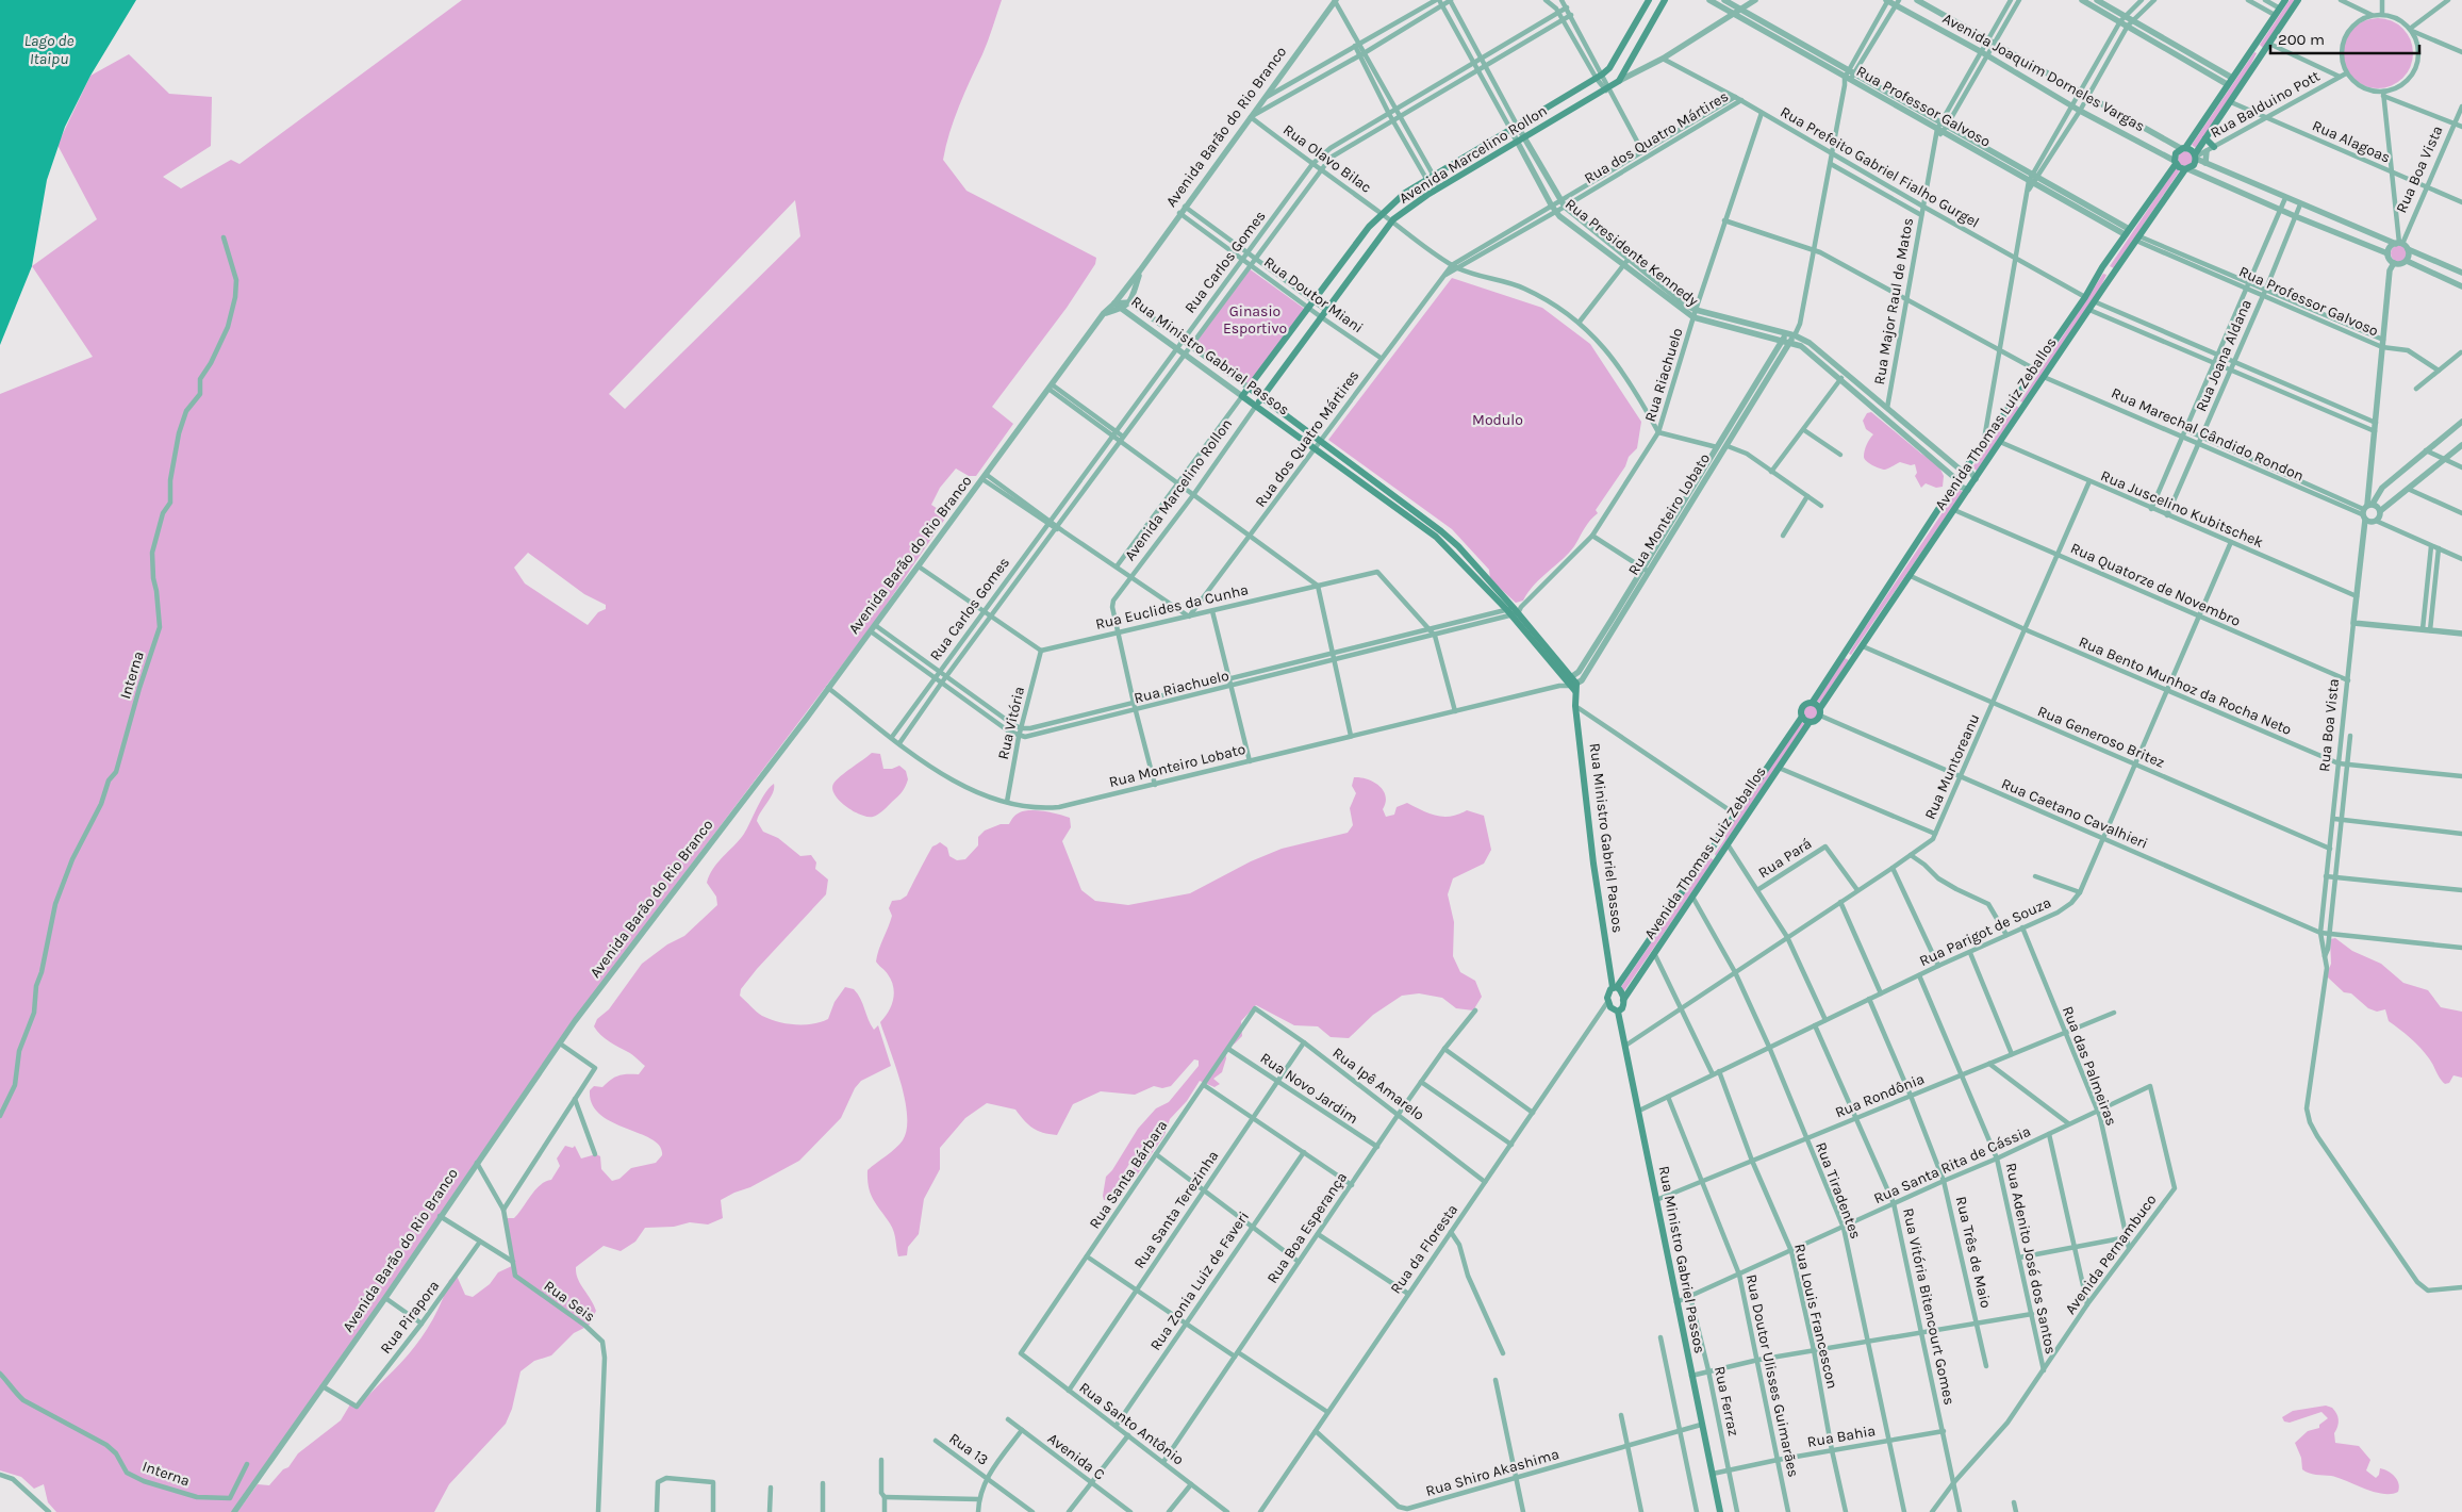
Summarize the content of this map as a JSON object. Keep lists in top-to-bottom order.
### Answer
{
  "streets": {
    "main road": [
      "Avenida Joaquim Dorneles Vargas",
      "Avenida Marcelino Rollon",
      "Rua Ministro Gabriel Passos",
      "Avenida Thomas Luiz Zeballos"
    ],
    "street": [
      "Rua Balduino Pott",
      "Rua Professor Galvoso",
      "Avenida Barão do Rio Branco",
      "Rua dos Quatro Mártires",
      "Rua Alagoas",
      "Rua Olavo Bilac",
      "Rua Prefeito Gabriel Fialho Gurgel",
      "Rua Boa Vista",
      "Rua Presidente Kennedy",
      "Rua Carlos Gomes",
      "Rua Doutor Miani",
      "Rua Major Raul de Matos",
      "Rua Joana Aldana",
      "Rua Riachuelo",
      "Rua Marechal Cândido Rondon",
      "Rua Juscelino Kubitschek",
      "Rua Monteiro Lobato",
      "Rua Quatorze de Novembro",
      "Rua Euclides da Cunha",
      "Interna",
      "Rua Bento Munhoz da Rocha Neto",
      "Rua Vitória",
      "Rua Generoso Britez",
      "Rua Muntoreanu",
      "Rua Caetano Cavalhieri",
      "Rua Pará",
      "Rua Parigot de Souza",
      "Rua das Palmeiras",
      "Rua Ipê Amarelo",
      "Rua Novo Jardim",
      "Rua Rondônia",
      "Rua Santa Rita de Cássia",
      "Rua Santa Bárbara",
      "Rua Tiradentes",
      "Rua Santa Terezinha",
      "Rua Boa Esperança",
      "Rua da Floresta",
      "Rua Três de Maio",
      "Avenida Pernambuco",
      "Rua Adenito José dos Santos",
      "Rua Zonia Luiz de Faveri",
      "Rua Seis",
      "Rua Vitória Bitencourt Gomes",
      "Rua Louis Francescon",
      "Rua Pirapora",
      "Rua Doutor Ulisses Guimarães",
      "Rua Ferraz",
      "Rua Santo Antônio",
      "Rua Bahia",
      "Rua 13",
      "Avenida C",
      "Rua Shiro Akashima"
    ]
  },
  "crossings": [
    ["Avenida Joaquim Dorneles Vargas", "Rua Balduino Pott"],
    ["Avenida Joaquim Dorneles Vargas", "Rua Boa Vista"],
    ["Avenida Joaquim Dorneles Vargas", "Rua Major Raul de Matos"],
    ["Avenida Joaquim Dorneles Vargas", "Rua Joana Aldana"],
    ["Avenida Joaquim Dorneles Vargas", "Avenida Thomas Luiz Zeballos"],
    ["Rua Balduino Pott", "Rua Alagoas"],
    ["Rua Balduino Pott", "Avenida Thomas Luiz Zeballos"],
    ["Rua Professor Galvoso", "Avenida Marcelino Rollon"],
    ["Rua Professor Galvoso", "Rua Boa Vista"],
    ["Rua Professor Galvoso", "Rua Major Raul de Matos"],
    ["Rua Professor Galvoso", "Rua Joana Aldana"],
    ["Rua Professor Galvoso", "Avenida Thomas Luiz Zeballos"],
    ["Avenida Barão do Rio Branco", "Rua Olavo Bilac"],
    ["Avenida Barão do Rio Branco", "Rua Doutor Miani"],
    ["Avenida Barão do Rio Branco", "Rua Ministro Gabriel Passos"],
    ["Avenida Barão do Rio Branco", "Rua Monteiro Lobato"],
    ["Avenida Barão do Rio Branco", "Rua Seis"],
    ["Avenida Barão do Rio Branco", "Rua Pirapora"],
    ["Rua dos Quatro Mártires", "Rua Olavo Bilac"],
    ["Rua dos Quatro Mártires", "Rua Prefeito Gabriel Fialho Gurgel"],
    ["Rua dos Quatro Mártires", "Rua Presidente Kennedy"],
    ["Rua dos Quatro Mártires", "Rua Doutor Miani"],
    ["Rua dos Quatro Mártires", "Rua Ministro Gabriel Passos"],
    ["Rua dos Quatro Mártires", "Rua Euclides da Cunha"],
    ["Rua Alagoas", "Rua Boa Vista"],
    ["Rua Alagoas", "Avenida Thomas Luiz Zeballos"],
    ["Avenida Marcelino Rollon", "Rua Olavo Bilac"],
    ["Avenida Marcelino Rollon", "Rua Prefeito Gabriel Fialho Gurgel"],
    ["Avenida Marcelino Rollon", "Rua Presidente Kennedy"],
    ["Avenida Marcelino Rollon", "Rua Doutor Miani"],
    ["Avenida Marcelino Rollon", "Rua Ministro Gabriel Passos"],
    ["Avenida Marcelino Rollon", "Rua Riachuelo"],
    ["Avenida Marcelino Rollon", "Rua Monteiro Lobato"],
    ["Avenida Marcelino Rollon", "Rua Euclides da Cunha"],
    ["Rua Olavo Bilac", "Rua Carlos Gomes"],
    ["Rua Olavo Bilac", "Rua Riachuelo"],
    ["Rua Prefeito Gabriel Fialho Gurgel", "Rua Major Raul de Matos"],
    ["Rua Prefeito Gabriel Fialho Gurgel", "Rua Riachuelo"],
    ["Rua Prefeito Gabriel Fialho Gurgel", "Avenida Thomas Luiz Zeballos"],
    ["Rua Boa Vista", "Rua Marechal Cândido Rondon"],
    ["Rua Boa Vista", "Rua Juscelino Kubitschek"],
    ["Rua Boa Vista", "Rua Quatorze de Novembro"],
    ["Rua Boa Vista", "Rua Bento Munhoz da Rocha Neto"],
    ["Rua Boa Vista", "Rua Generoso Britez"],
    ["Rua Boa Vista", "Rua Caetano Cavalhieri"],
    ["Rua Presidente Kennedy", "Rua Carlos Gomes"],
    ["Rua Presidente Kennedy", "Rua Major Raul de Matos"],
    ["Rua Presidente Kennedy", "Rua Riachuelo"],
    ["Rua Presidente Kennedy", "Avenida Thomas Luiz Zeballos"],
    ["Rua Presidente Kennedy", "Rua Monteiro Lobato"],
    ["Rua Carlos Gomes", "Rua Doutor Miani"],
    ["Rua Carlos Gomes", "Rua Ministro Gabriel Passos"],
    ["Rua Carlos Gomes", "Rua Monteiro Lobato"],
    ["Rua Ministro Gabriel Passos", "Rua Riachuelo"],
    ["Rua Ministro Gabriel Passos", "Avenida Thomas Luiz Zeballos"],
    ["Rua Ministro Gabriel Passos", "Rua Monteiro Lobato"],
    ["Rua Ministro Gabriel Passos", "Rua Muntoreanu"],
    ["Rua Ministro Gabriel Passos", "Rua Parigot de Souza"],
    ["Rua Ministro Gabriel Passos", "Rua Rondônia"],
    ["Rua Ministro Gabriel Passos", "Rua Santa Rita de Cássia"],
    ["Rua Ministro Gabriel Passos", "Rua da Floresta"],
    ["Rua Ministro Gabriel Passos", "Rua Bahia"],
    ["Rua Ministro Gabriel Passos", "Rua Shiro Akashima"],
    ["Rua Joana Aldana", "Rua Marechal Cândido Rondon"],
    ["Rua Joana Aldana", "Rua Juscelino Kubitschek"],
    ["Rua Riachuelo", "Rua Euclides da Cunha"],
    ["Rua Riachuelo", "Rua Vitória"],
    ["Avenida Thomas Luiz Zeballos", "Rua Marechal Cândido Rondon"],
    ["Avenida Thomas Luiz Zeballos", "Rua Juscelino Kubitschek"],
    ["Avenida Thomas Luiz Zeballos", "Rua Quatorze de Novembro"],
    ["Avenida Thomas Luiz Zeballos", "Rua Bento Munhoz da Rocha Neto"],
    ["Avenida Thomas Luiz Zeballos", "Rua Generoso Britez"],
    ["Avenida Thomas Luiz Zeballos", "Rua Caetano Cavalhieri"],
    ["Avenida Thomas Luiz Zeballos", "Rua Tiradentes"],
    ["Avenida Thomas Luiz Zeballos", "Rua da Floresta"],
    ["Rua Juscelino Kubitschek", "Rua Muntoreanu"],
    ["Rua Juscelino Kubitschek", "Rua Parigot de Souza"],
    ["Rua Monteiro Lobato", "Rua Vitória"],
    ["Rua Quatorze de Novembro", "Rua Muntoreanu"],
    ["Rua Quatorze de Novembro", "Rua Parigot de Souza"],
    ["Rua Euclides da Cunha", "Rua Vitória"],
    ["Rua Bento Munhoz da Rocha Neto", "Rua Muntoreanu"],
    ["Rua Bento Munhoz da Rocha Neto", "Rua Parigot de Souza"],
    ["Rua Generoso Britez", "Rua Muntoreanu"],
    ["Rua Generoso Britez", "Rua Parigot de Souza"],
    ["Rua Muntoreanu", "Rua Caetano Cavalhieri"],
    ["Rua Muntoreanu", "Rua Pará"],
    ["Rua Muntoreanu", "Rua Tiradentes"],
    ["Rua Caetano Cavalhieri", "Rua Parigot de Souza"],
    ["Rua Parigot de Souza", "Rua das Palmeiras"],
    ["Rua Parigot de Souza", "Rua Tiradentes"],
    ["Rua Parigot de Souza", "Rua Três de Maio"],
    ["Rua Parigot de Souza", "Rua Adenito José dos Santos"],
    ["Rua Parigot de Souza", "Rua Vitória Bitencourt Gomes"],
    ["Rua Parigot de Souza", "Rua Louis Francescon"],
    ["Rua Parigot de Souza", "Rua Doutor Ulisses Guimarães"],
    ["Rua das Palmeiras", "Rua Rondônia"],
    ["Rua das Palmeiras", "Rua Santa Rita de Cássia"],
    ["Rua das Palmeiras", "Avenida Pernambuco"],
    ["Rua Ipê Amarelo", "Rua Santa Bárbara"],
    ["Rua Ipê Amarelo", "Rua Santa Terezinha"],
    ["Rua Ipê Amarelo", "Rua Boa Esperança"],
    ["Rua Ipê Amarelo", "Rua da Floresta"],
    ["Rua Novo Jardim", "Rua Santa Bárbara"],
    ["Rua Novo Jardim", "Rua Santa Terezinha"],
    ["Rua Novo Jardim", "Rua Boa Esperança"],
    ["Rua Rondônia", "Rua Tiradentes"],
    ["Rua Rondônia", "Rua Três de Maio"],
    ["Rua Rondônia", "Rua Adenito José dos Santos"],
    ["Rua Rondônia", "Rua Vitória Bitencourt Gomes"],
    ["Rua Rondônia", "Rua Louis Francescon"],
    ["Rua Rondônia", "Rua Doutor Ulisses Guimarães"],
    ["Rua Santa Rita de Cássia", "Rua Tiradentes"],
    ["Rua Santa Rita de Cássia", "Rua Três de Maio"],
    ["Rua Santa Rita de Cássia", "Avenida Pernambuco"],
    ["Rua Santa Rita de Cássia", "Rua Adenito José dos Santos"],
    ["Rua Santa Rita de Cássia", "Rua Vitória Bitencourt Gomes"],
    ["Rua Santa Rita de Cássia", "Rua Louis Francescon"],
    ["Rua Santa Rita de Cássia", "Rua Doutor Ulisses Guimarães"],
    ["Rua Santa Rita de Cássia", "Rua Ferraz"],
    ["Rua Santa Bárbara", "Rua Santo Antônio"],
    ["Rua Tiradentes", "Rua Bahia"],
    ["Rua Santa Terezinha", "Rua Santo Antônio"],
    ["Rua Boa Esperança", "Rua Santo Antônio"],
    ["Rua da Floresta", "Rua Shiro Akashima"],
    ["Avenida Pernambuco", "Rua Adenito José dos Santos"],
    ["Avenida Pernambuco", "Rua Vitória Bitencourt Gomes"],
    ["Rua Zonia Luiz de Faveri", "Rua Santo Antônio"],
    ["Rua Vitória Bitencourt Gomes", "Rua Bahia"],
    ["Rua Louis Francescon", "Rua Bahia"],
    ["Rua Doutor Ulisses Guimarães", "Rua Bahia"],
    ["Rua Ferraz", "Rua Bahia"],
    ["Rua 13", "Avenida C"]
  ],
  "water": ["Lago de Itaipu"],
  "parks": ["Ginasio Esportivo", "Modulo"],
  "scale_bar": "200 m"
}
